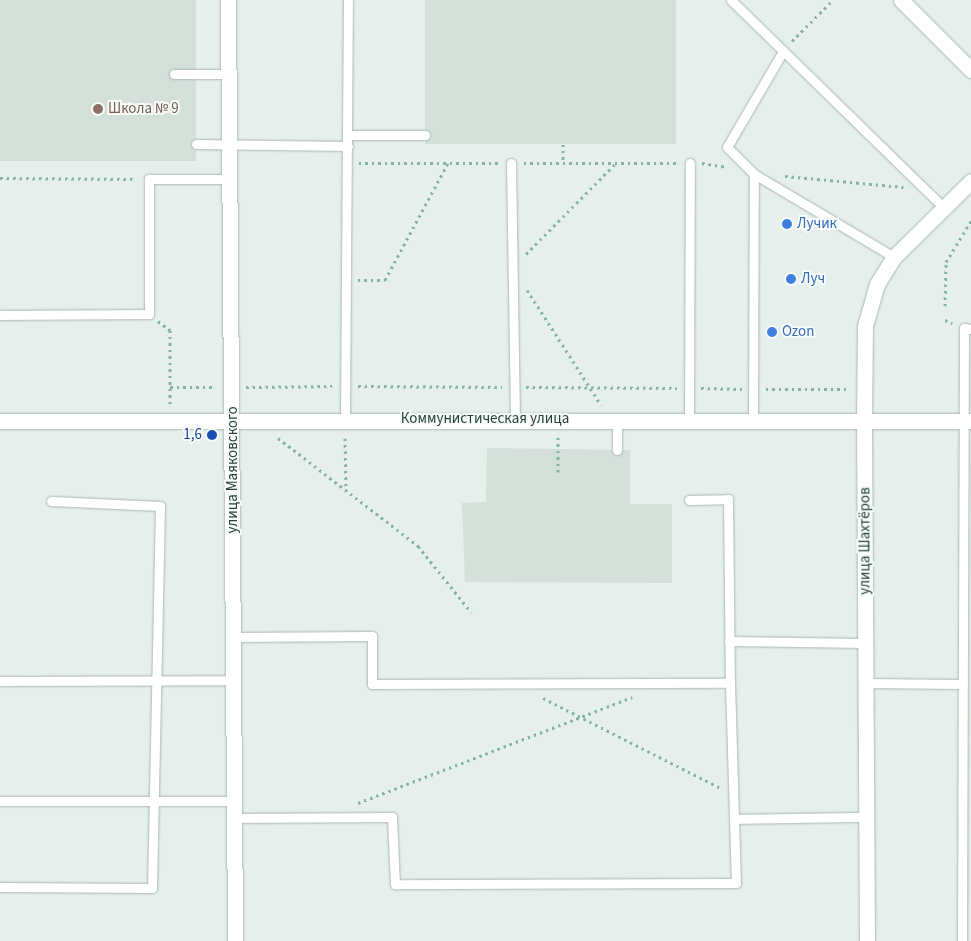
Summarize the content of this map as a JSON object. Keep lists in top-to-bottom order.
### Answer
{
  "streets": {
    "street": ["Коммунистическая улица", "улица Маяковского", "улица Шахтёров"]
  },
  "crossings": [
    ["Коммунистическая улица", "улица Маяковского"],
    ["Коммунистическая улица", "улица Шахтёров"]
  ],
  "places": [
    "Школа № 9",
    "Лучик",
    "Луч",
    "Ozon",
    "1,6"
  ]
}
